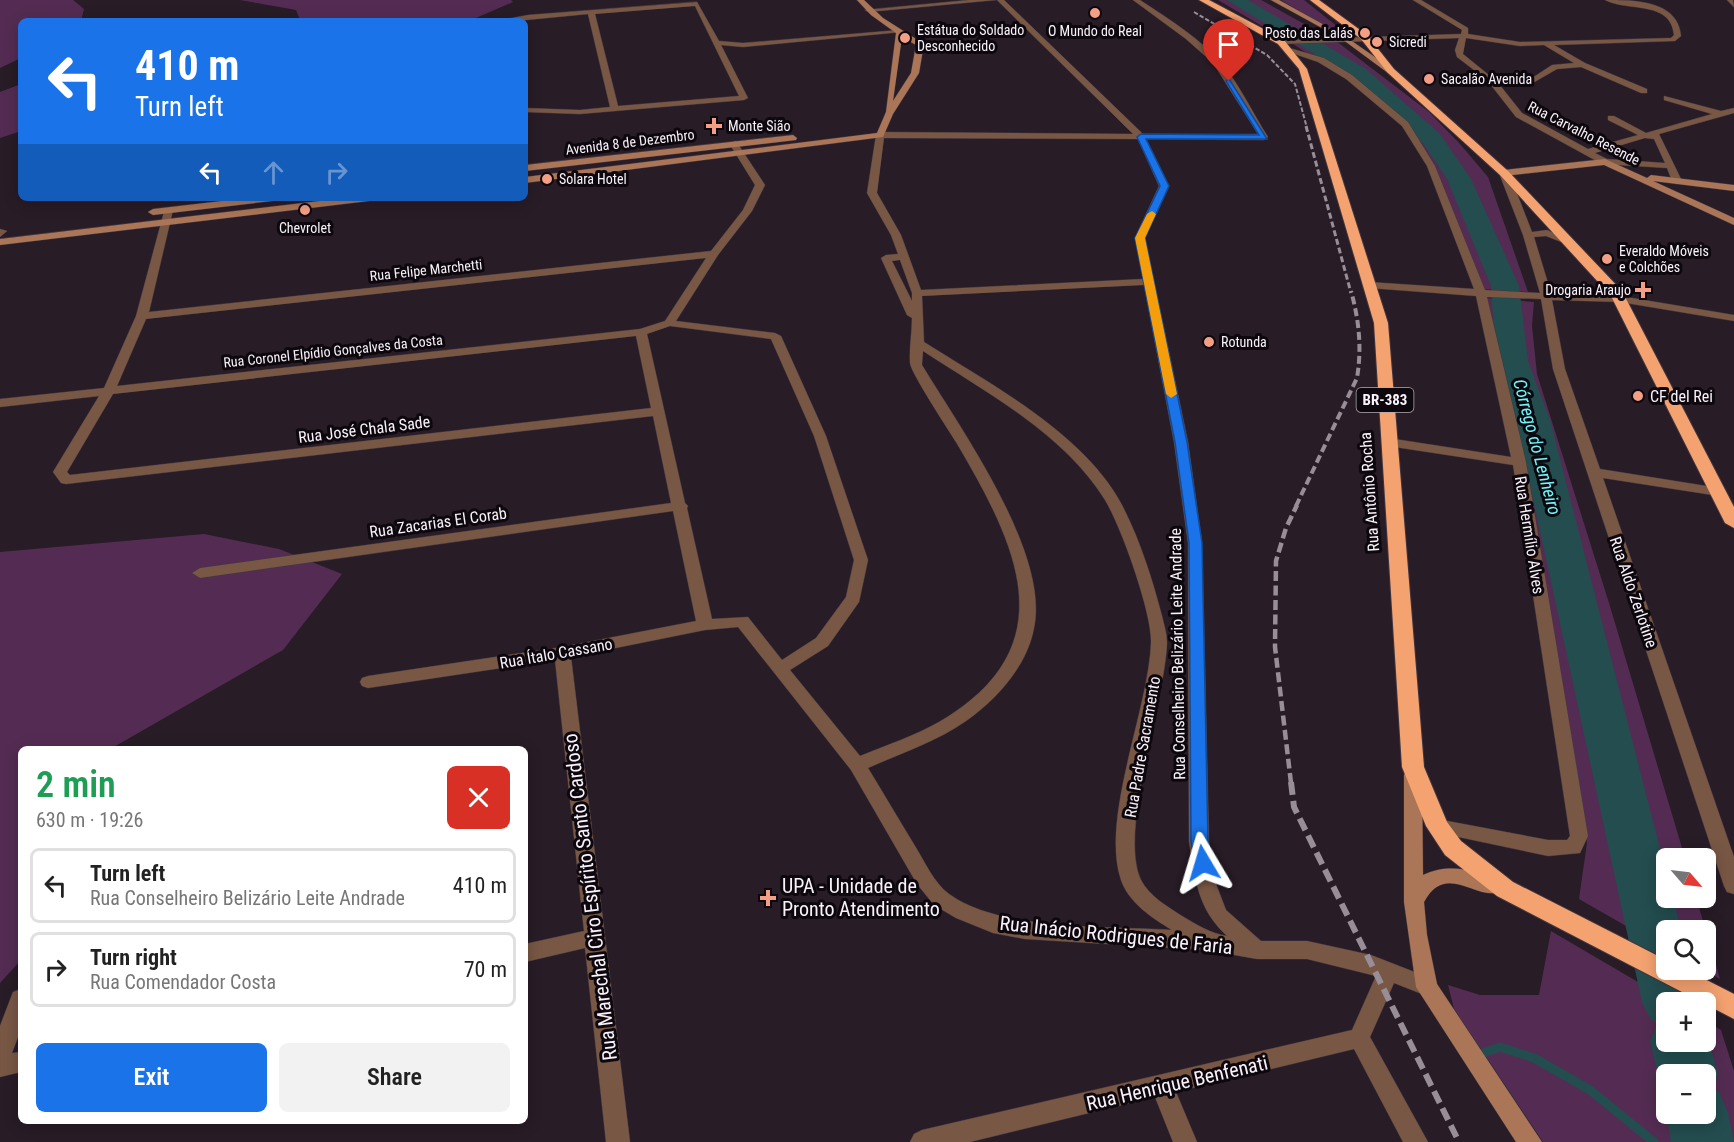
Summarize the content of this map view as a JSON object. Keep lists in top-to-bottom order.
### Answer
{
  "streets": {
    "highway": ["BR-383", "Rua Antônio Rocha", "Rua Hermílio Alves"],
    "main road": ["Rua Carvalho Resende", "Avenida 8 de Dezembro"],
    "street": [
      "Rua Felipe Marchetti",
      "Rua Coronel Elpídio Gonçalves da Costa",
      "Rua José Chala Sade",
      "Rua Zacarias El Corab",
      "Rua Aldo Zerlotine",
      "Rua Ítalo Cassano",
      "Rua Conselheiro Belizário Leite Andrade",
      "Rua Padre Sacramento",
      "Rua Marechal Ciro Espírito Santo Cardoso",
      "Rua Inácio Rodrigues de Faria",
      "Rua Henrique Benfenati"
    ]
  },
  "crossings": [
    ["Rua Coronel Elpídio Gonçalves da Costa", "Rua José Chala Sade"],
    ["Rua Antônio Rocha", "Rua Hermílio Alves"],
    ["Rua Ítalo Cassano", "Rua Marechal Ciro Espírito Santo Cardoso"],
    ["Rua Ítalo Cassano", "Rua Inácio Rodrigues de Faria"],
    ["Rua Conselheiro Belizário Leite Andrade", "Rua Inácio Rodrigues de Faria"],
    ["Rua Padre Sacramento", "Rua Inácio Rodrigues de Faria"]
  ],
  "water": ["Córrego do Lenheiro"],
  "places": {
    "other": [
      "O Mundo do Real",
      "Posto das Lalás",
      "Estátua do Soldado Desconhecido",
      "Sicredi",
      "Sacalão Avenida",
      "Solara Hotel",
      "Chevrolet",
      "Everaldo Móveis e Colchões",
      "Rotunda",
      "CF del Rei"
    ],
    "health": ["Monte Sião", "Drogaria Araujo", "UPA - Unidade de Pronto Atendimento"]
  },
  "north": "bottom right",
  "page": {
    "turn": ["410 m", "Turn left"],
    "heading": ["2 min", "630 m · 19:26"],
    "map_buttons": ["+", "−"],
    "list": [
      {
        "name": "Turn left",
        "note": "Rua Conselheiro Belizário Leite Andrade",
        "value": "410 m"
      },
      {
        "name": "Turn right",
        "note": "Rua Comendador Costa",
        "value": "70 m"
      }
    ],
    "buttons": ["Exit", "Share"]
  }
}
